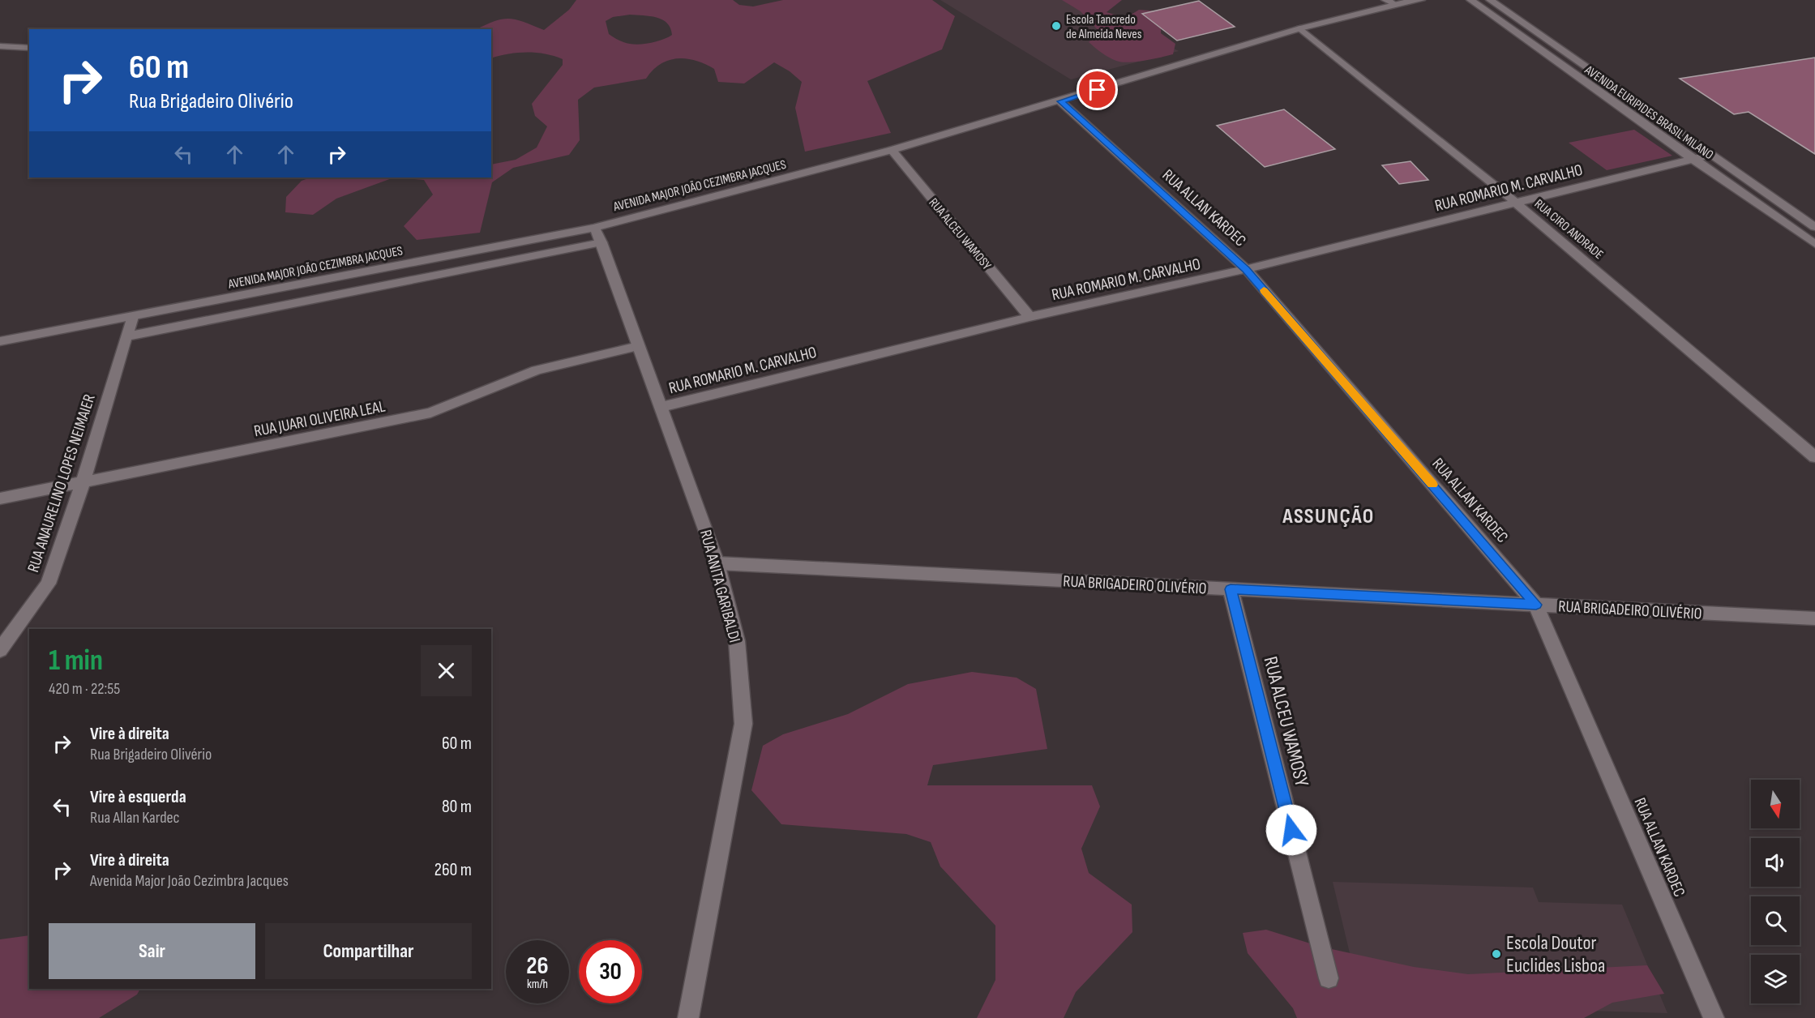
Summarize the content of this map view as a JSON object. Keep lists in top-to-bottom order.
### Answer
{
  "streets": {
    "street": [
      "AVENIDA EURIPIDES BRASIL MILANO",
      "AVENIDA MAJOR JOÃO CEZIMBRA JACQUES",
      "RUA ROMARIO M. CARVALHO",
      "RUA ALLAN KARDEC",
      "RUA CIRO ANDRADE",
      "RUA ALCEU WAMOSY",
      "RUA JUARI OLIVEIRA LEAL",
      "RUA ANAURELINO LOPES NEIMAIER",
      "RUA BRIGADEIRO OLIVÉRIO",
      "RUA ANITA GARIBALDI"
    ]
  },
  "crossings": [
    ["AVENIDA EURIPIDES BRASIL MILANO", "RUA ROMARIO M. CARVALHO"],
    ["AVENIDA MAJOR JOÃO CEZIMBRA JACQUES", "RUA ALLAN KARDEC"],
    ["AVENIDA MAJOR JOÃO CEZIMBRA JACQUES", "RUA CIRO ANDRADE"],
    ["AVENIDA MAJOR JOÃO CEZIMBRA JACQUES", "RUA ALCEU WAMOSY"],
    ["AVENIDA MAJOR JOÃO CEZIMBRA JACQUES", "RUA ANAURELINO LOPES NEIMAIER"],
    ["AVENIDA MAJOR JOÃO CEZIMBRA JACQUES", "RUA ANITA GARIBALDI"],
    ["RUA ROMARIO M. CARVALHO", "RUA ALLAN KARDEC"],
    ["RUA ROMARIO M. CARVALHO", "RUA CIRO ANDRADE"],
    ["RUA ROMARIO M. CARVALHO", "RUA ALCEU WAMOSY"],
    ["RUA ROMARIO M. CARVALHO", "RUA ANITA GARIBALDI"],
    ["RUA ALLAN KARDEC", "RUA BRIGADEIRO OLIVÉRIO"],
    ["RUA ALCEU WAMOSY", "RUA BRIGADEIRO OLIVÉRIO"],
    ["RUA JUARI OLIVEIRA LEAL", "RUA ANAURELINO LOPES NEIMAIER"],
    ["RUA JUARI OLIVEIRA LEAL", "RUA ANITA GARIBALDI"],
    ["RUA BRIGADEIRO OLIVÉRIO", "RUA ANITA GARIBALDI"]
  ],
  "districts": ["ASSUNÇÃO"],
  "places": ["Escola Tancredo de Almeida Neves", "Escola Doutor Euclides Lisboa"],
  "north": "bottom",
  "page": {
    "turn": ["60 m", "Rua Brigadeiro Olivério"],
    "heading": ["1 min", "420 m · 22:55"],
    "list": [
      {
        "name": "Vire à direita",
        "note": "Rua Brigadeiro Olivério",
        "value": "60 m"
      },
      {
        "name": "Vire à esquerda",
        "note": "Rua Allan Kardec",
        "value": "80 m"
      },
      {
        "name": "Vire à direita",
        "note": "Avenida Major João Cezimbra Jacques",
        "value": "260 m"
      }
    ],
    "buttons": ["Sair", "Compartilhar"],
    "speed": "26 km/h",
    "limit": "30"
  }
}
